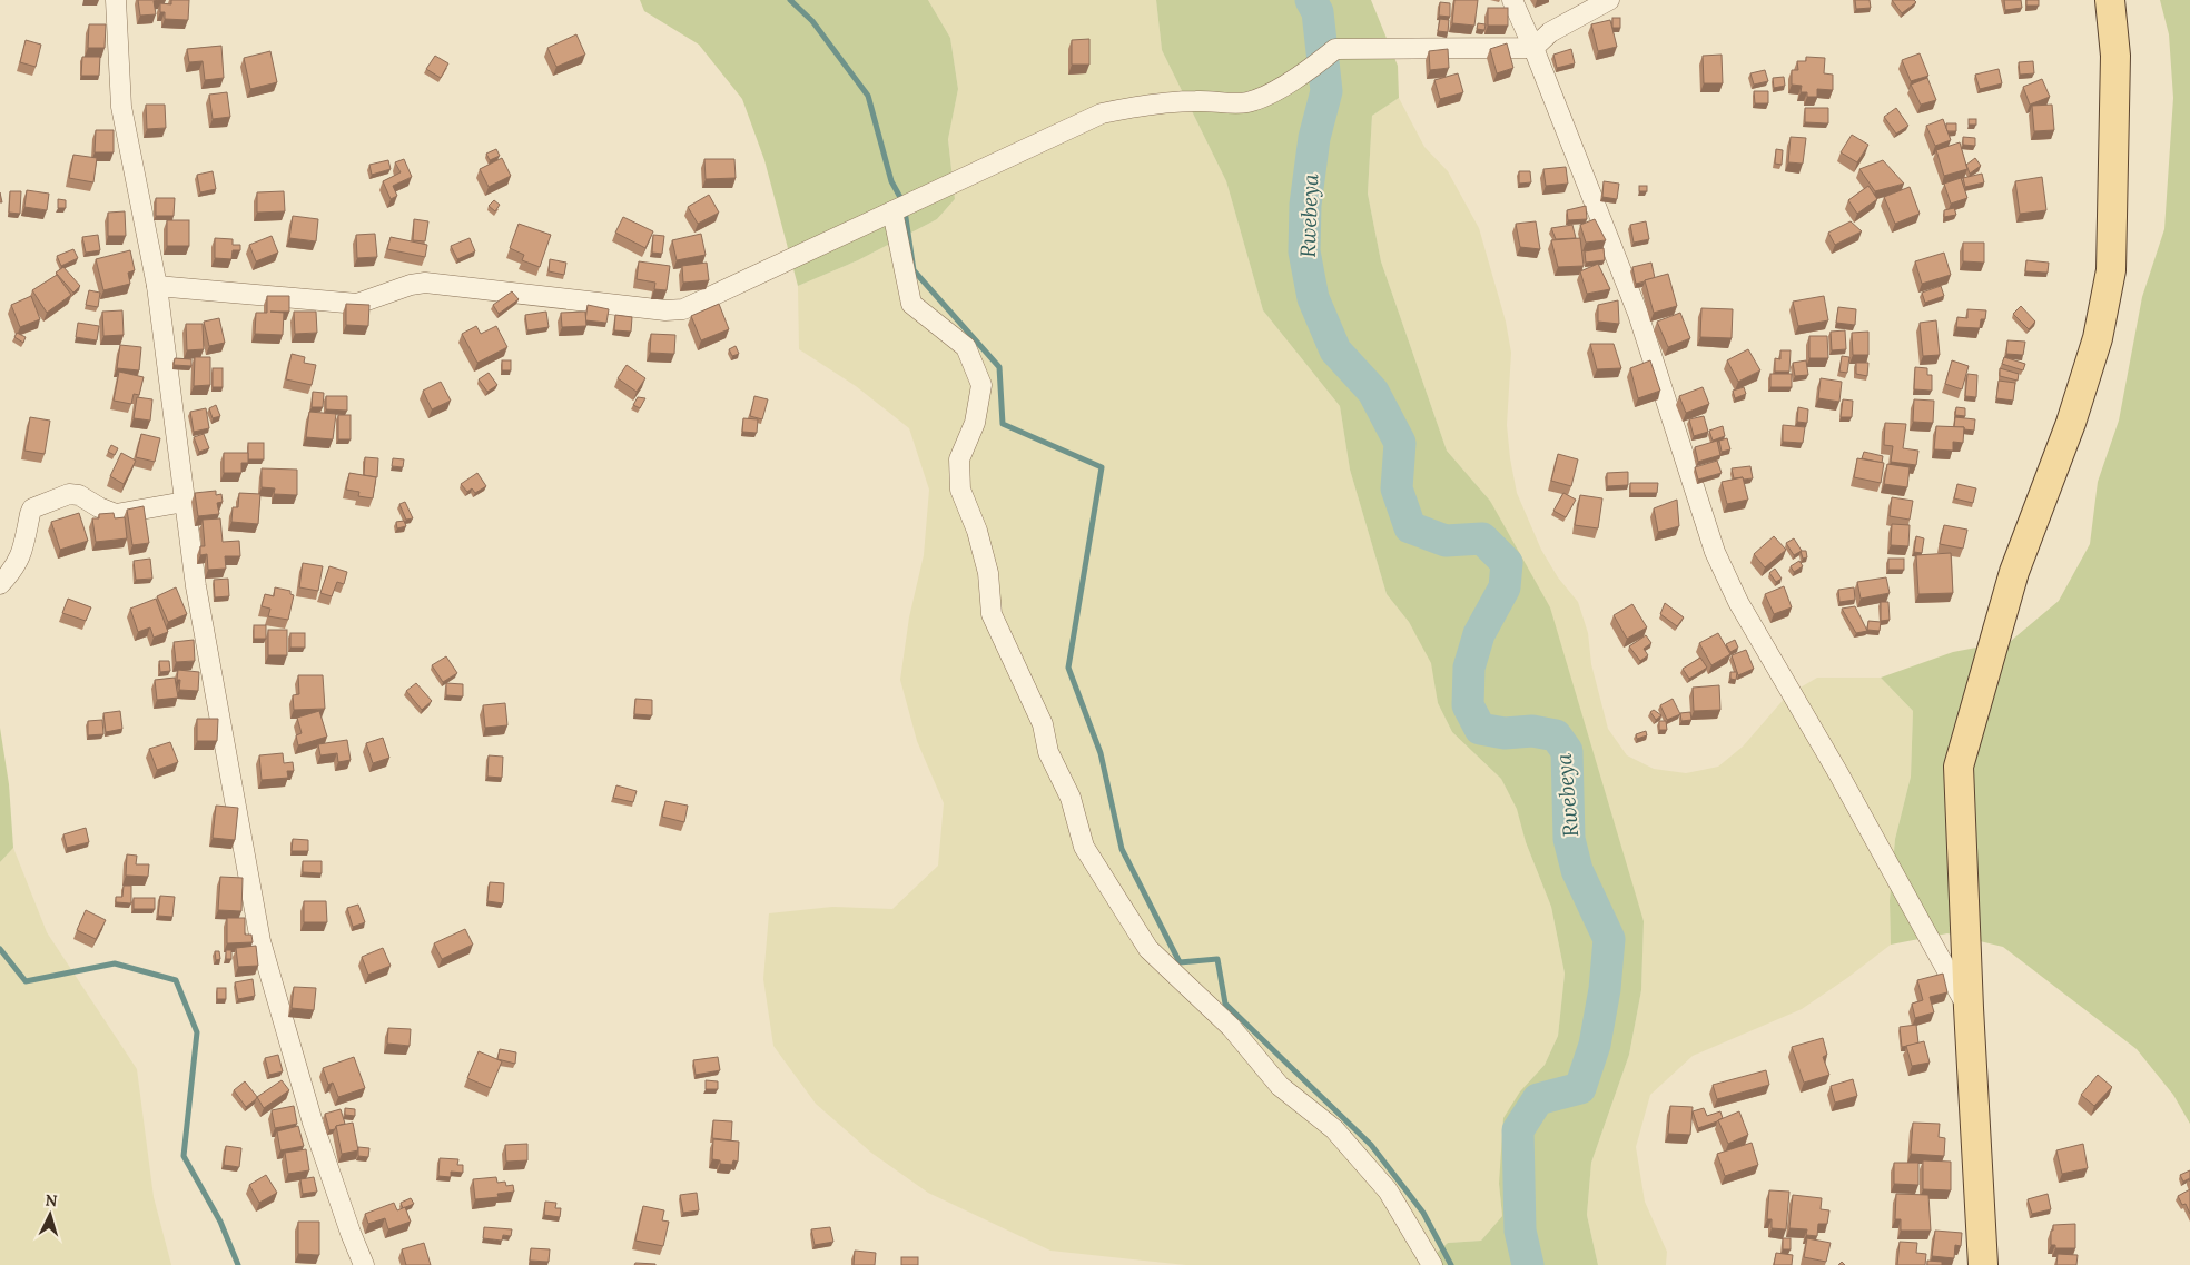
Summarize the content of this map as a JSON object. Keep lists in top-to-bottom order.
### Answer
{
  "water": ["Rwebeya"],
  "north": "top"
}
